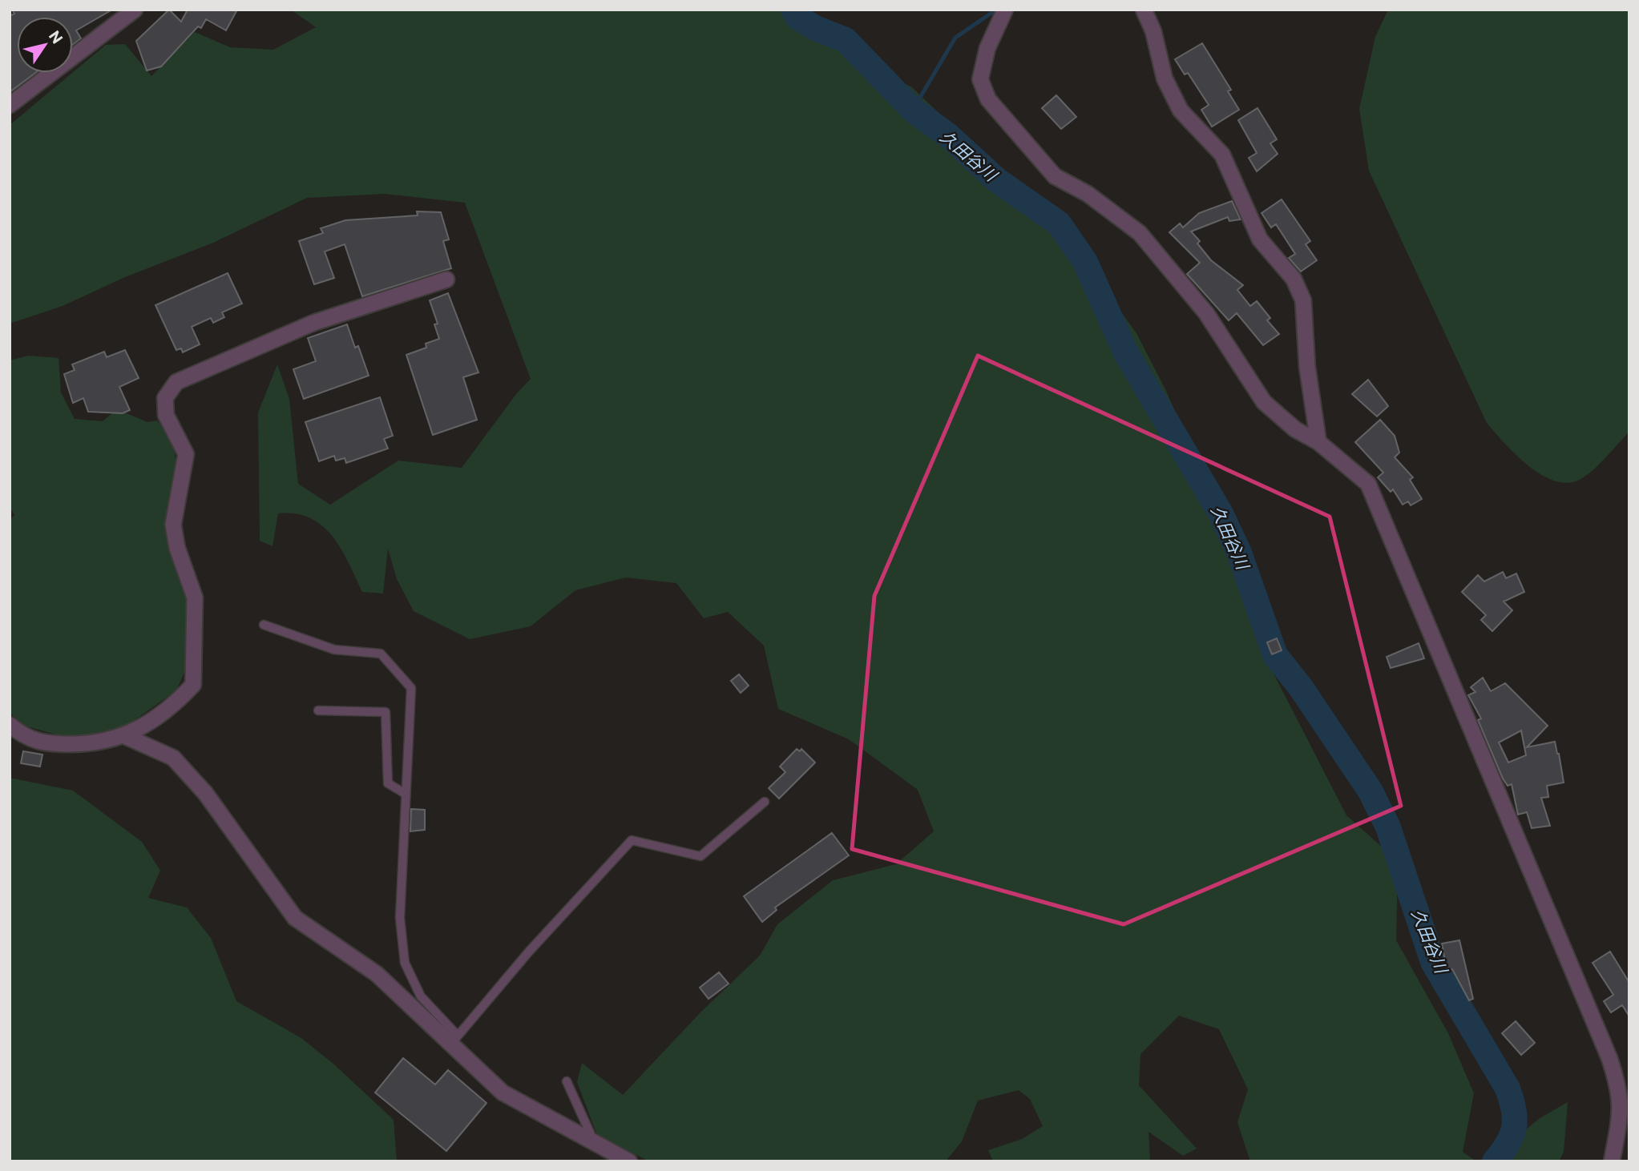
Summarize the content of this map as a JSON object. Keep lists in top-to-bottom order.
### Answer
{
  "water": ["久田谷川"],
  "north": "top right"
}
